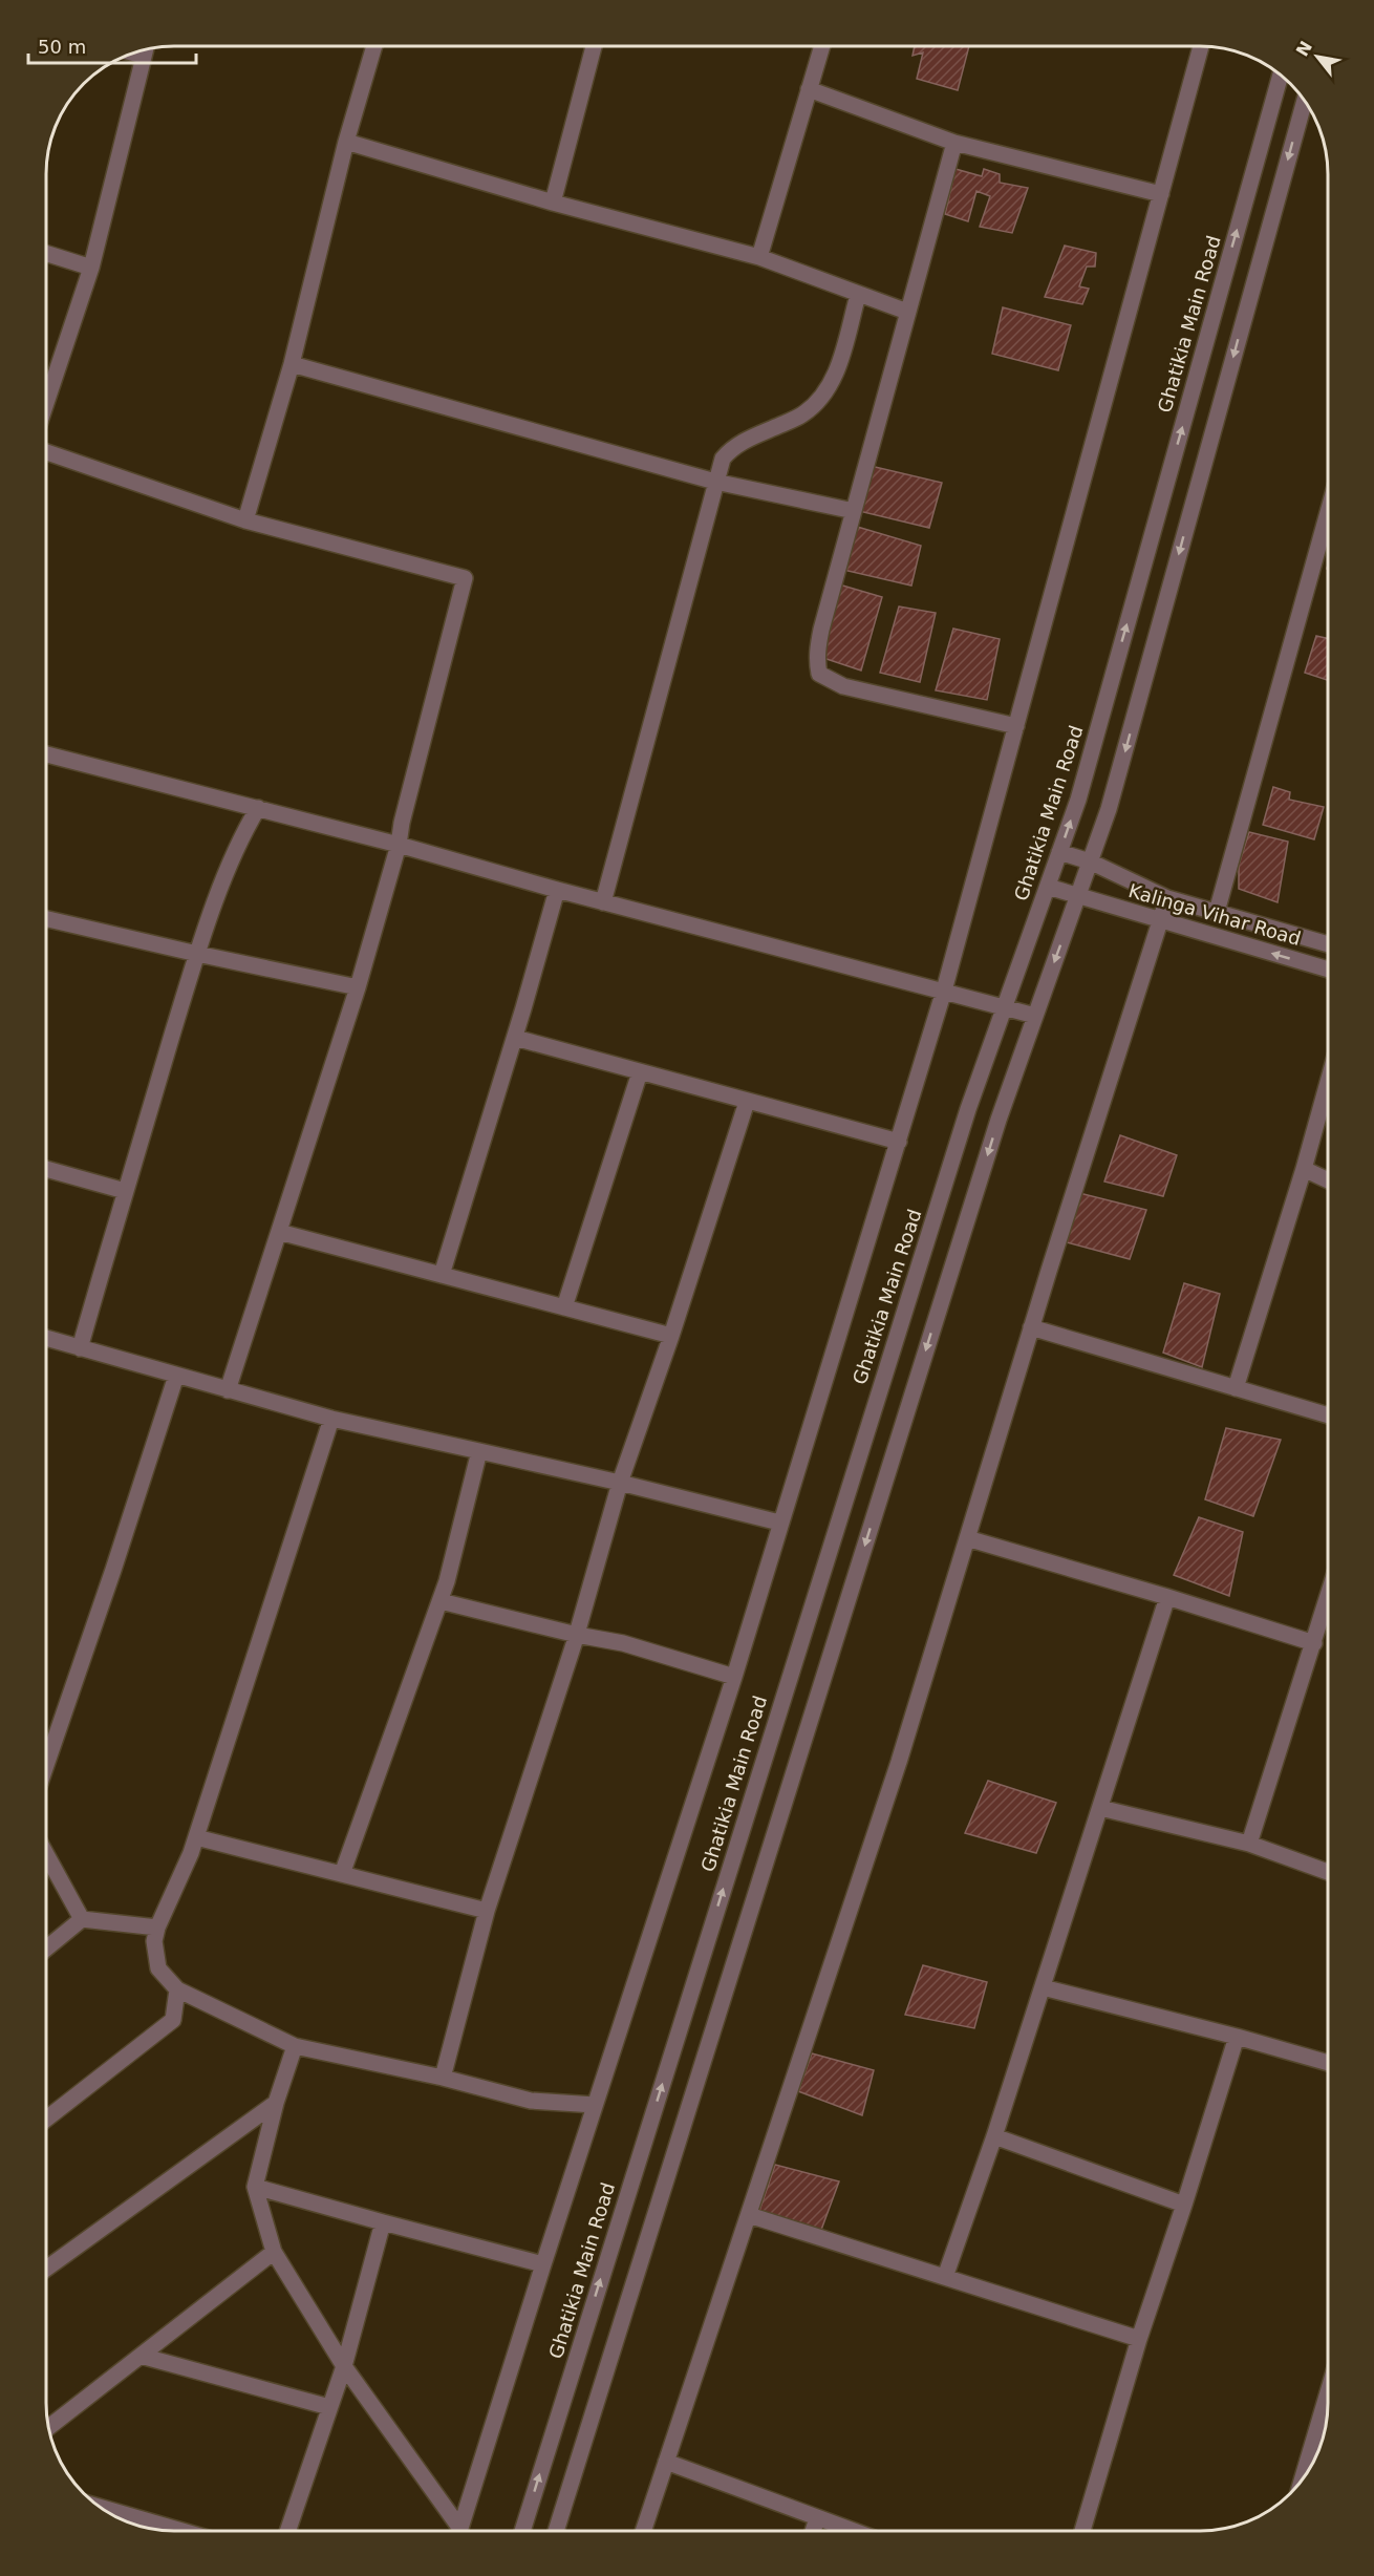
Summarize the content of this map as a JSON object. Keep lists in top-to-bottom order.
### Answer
{
  "streets": {
    "street": ["Ghatikia Main Road", "Kalinga Vihar Road"]
  },
  "crossings": [
    ["Ghatikia Main Road", "Kalinga Vihar Road"]
  ],
  "scale_bar": "50 m",
  "north": "top left"
}
